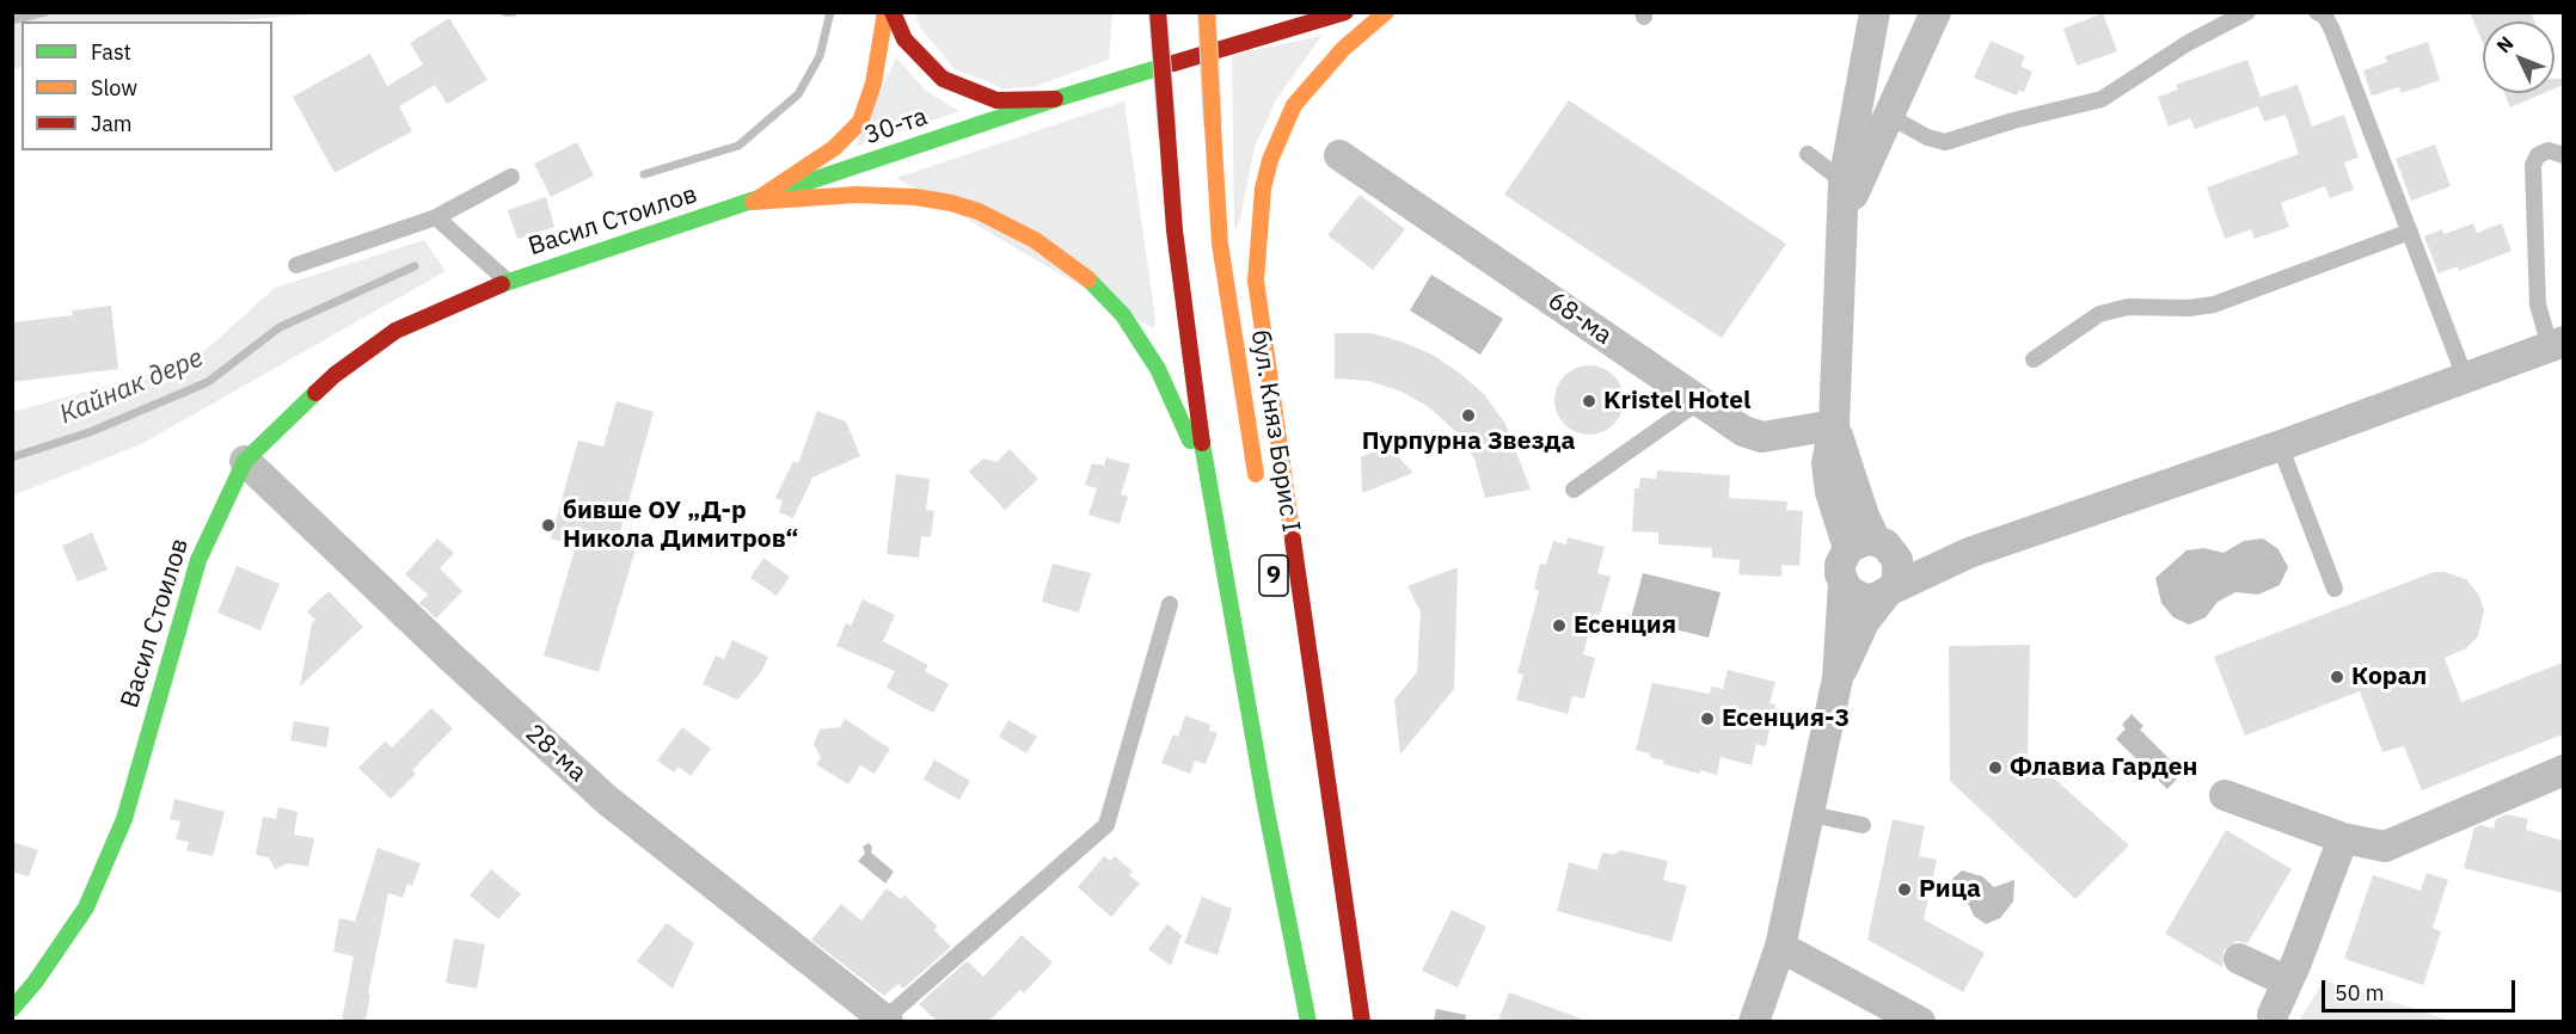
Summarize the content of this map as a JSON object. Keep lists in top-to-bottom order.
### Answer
{
  "streets": {
    "main road": [
      "30-та",
      "Васил Стоилов",
      "бул. Княз Борис I",
      "9"
    ],
    "street": ["68-ма", "28-ма"]
  },
  "crossings": [
    ["30-та", "Васил Стоилов"],
    ["Васил Стоилов", "28-ма"]
  ],
  "water": ["Кайнак дере"],
  "places": [
    "Kristel Hotel",
    "Пурпурна Звезда",
    "бивше ОУ „Д-р Никола Димитров“",
    "Есенция",
    "Корал",
    "Есенция-3",
    "Флавиа Гарден",
    "Рица"
  ],
  "legend": ["Fast", "Slow", "Jam"],
  "scale_bar": "50 m",
  "north": "top left"
}
